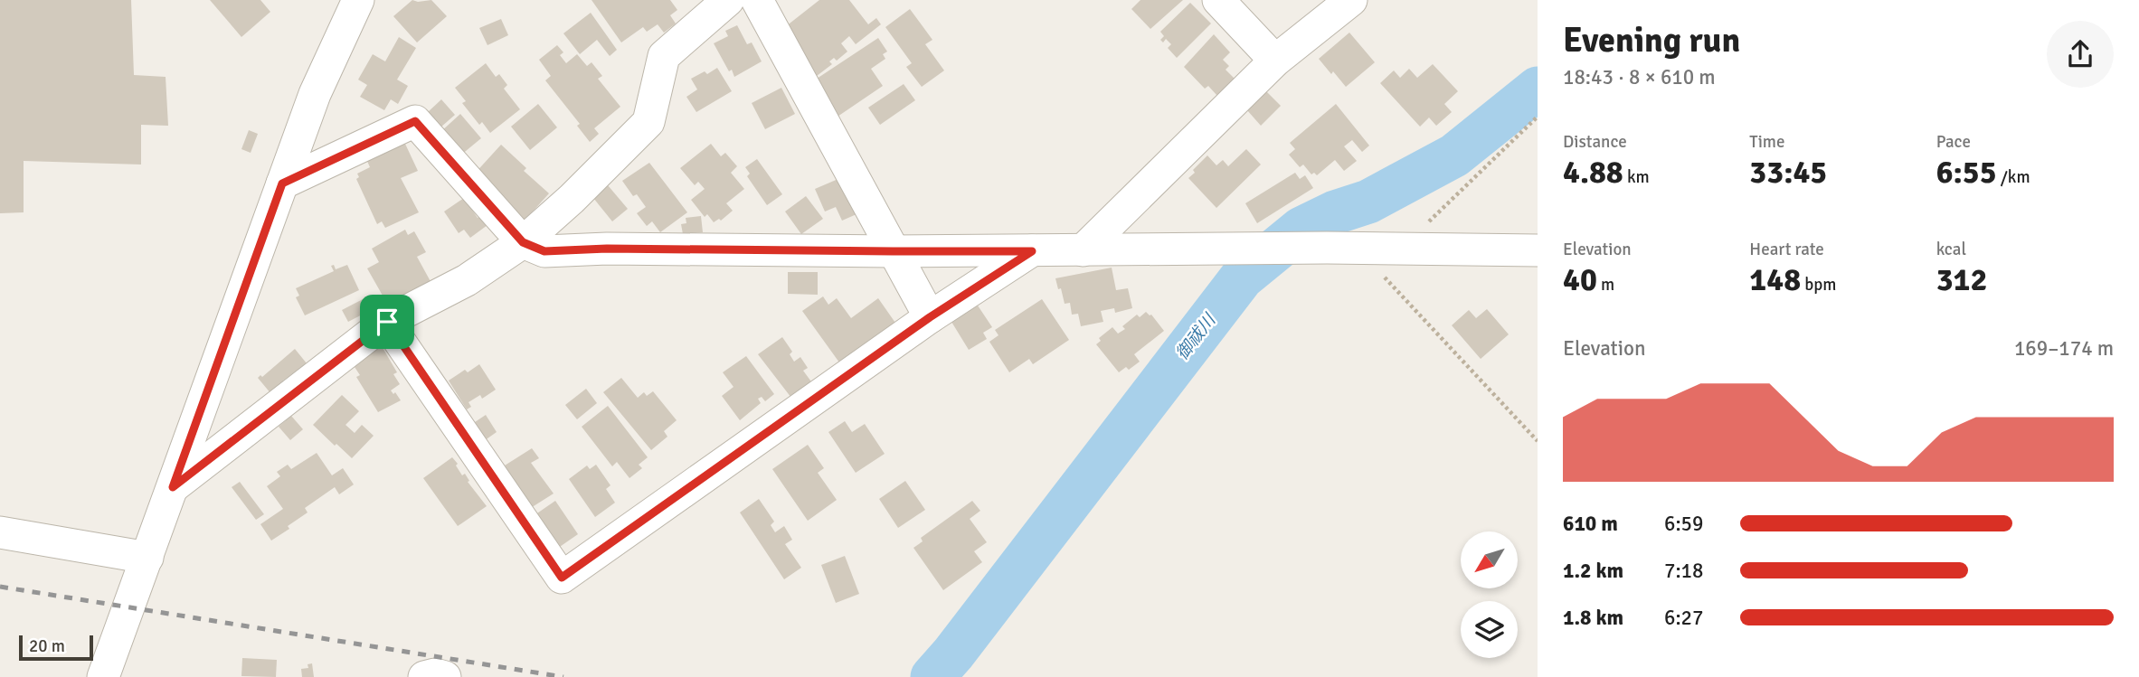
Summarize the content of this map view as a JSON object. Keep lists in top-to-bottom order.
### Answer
{
  "water": ["御祓川"],
  "scale_bar": "20 m",
  "north": "bottom left",
  "page": {
    "heading": ["Evening run", "18:43 · 8 × 610 m"],
    "stats": [
      ["Distance", "4.88 km"],
      ["Time", "33:45"],
      ["Pace", "6:55 /km"],
      ["Elevation", "40 m"],
      ["Heart rate", "148 bpm"],
      ["kcal", "312"]
    ],
    "chart": ["Elevation", "169–174 m"],
    "list": [
      {
        "name": "610 m",
        "note": "6:59"
      },
      {
        "name": "1.2 km",
        "note": "7:18"
      },
      {
        "name": "1.8 km",
        "note": "6:27"
      }
    ],
    "scale": "20 m"
  }
}
